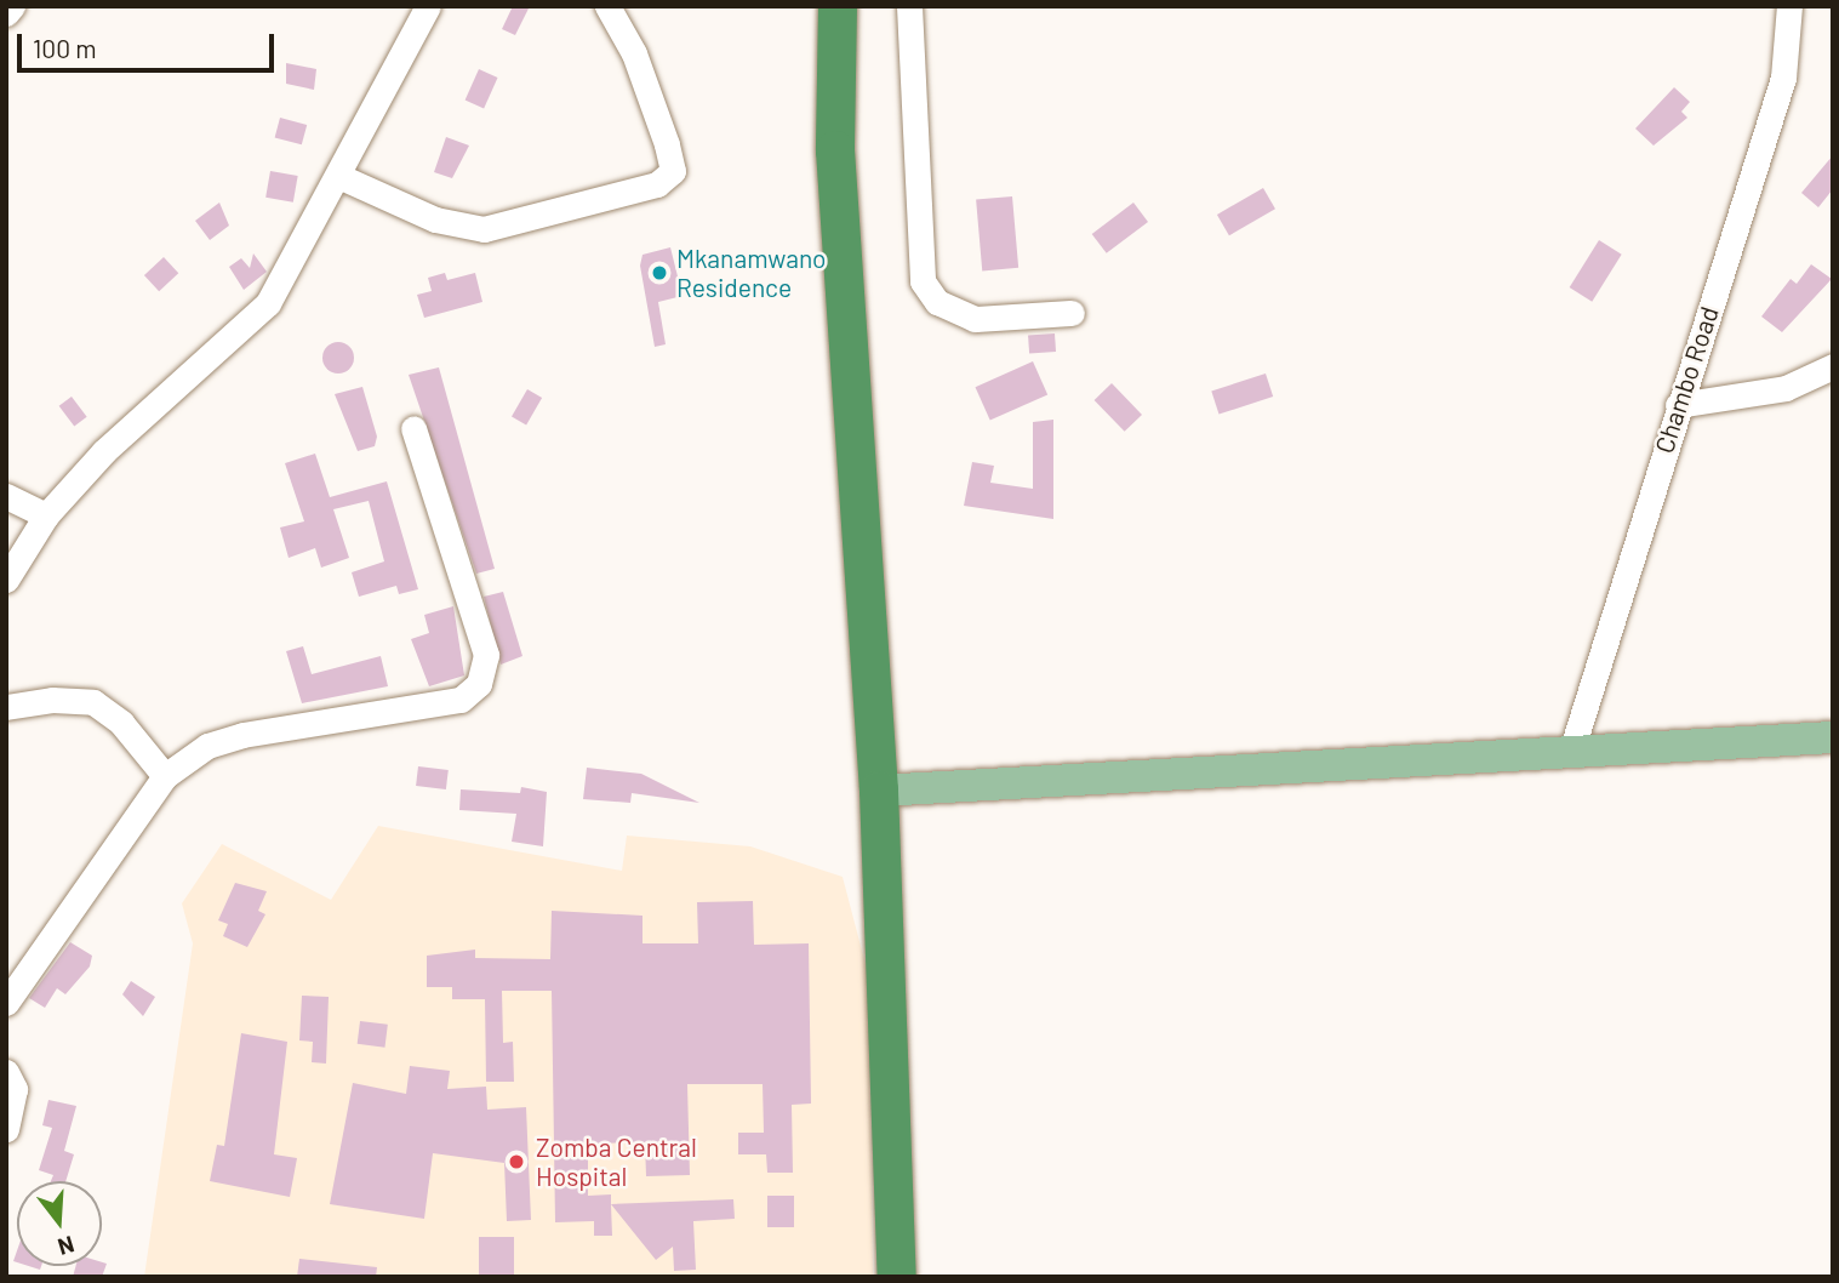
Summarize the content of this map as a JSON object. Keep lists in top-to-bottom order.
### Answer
{
  "streets": {
    "street": ["Chambo Road"]
  },
  "places": ["Mkanamwano Residence", "Zomba Central Hospital"],
  "scale_bar": "100 m",
  "north": "bottom"
}
